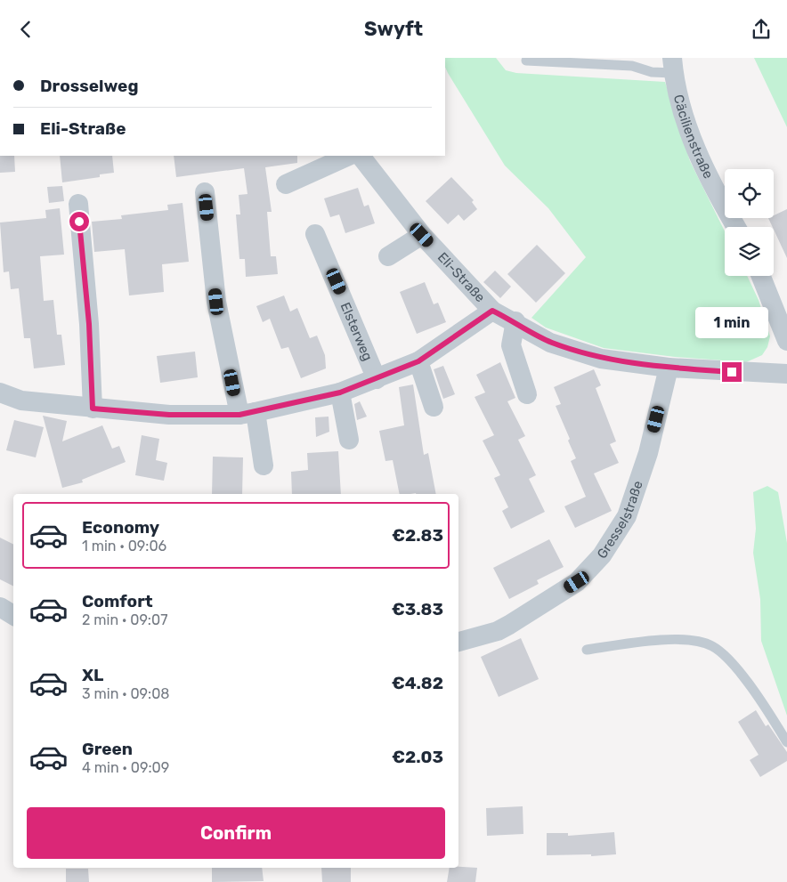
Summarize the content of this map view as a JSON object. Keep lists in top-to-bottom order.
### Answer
{
  "streets": {
    "street": [
      "Cäcilienstraße",
      "Eli-Straße",
      "Elsterweg",
      "Gresselstraße"
    ]
  },
  "crossings": [
    ["Eli-Straße", "Gresselstraße"]
  ],
  "page": {
    "header": "Swyft",
    "banner": ["Drosselweg", "Eli-Straße"],
    "bubble": "1 min",
    "list": [
      {
        "name": "Economy",
        "note": "1 min · 09:06",
        "value": "€2.83"
      },
      {
        "name": "Comfort",
        "note": "2 min · 09:07",
        "value": "€3.83"
      },
      {
        "name": "XL",
        "note": "3 min · 09:08",
        "value": "€4.82"
      },
      {
        "name": "Green",
        "note": "4 min · 09:09",
        "value": "€2.03"
      }
    ],
    "buttons": "Confirm"
  }
}
